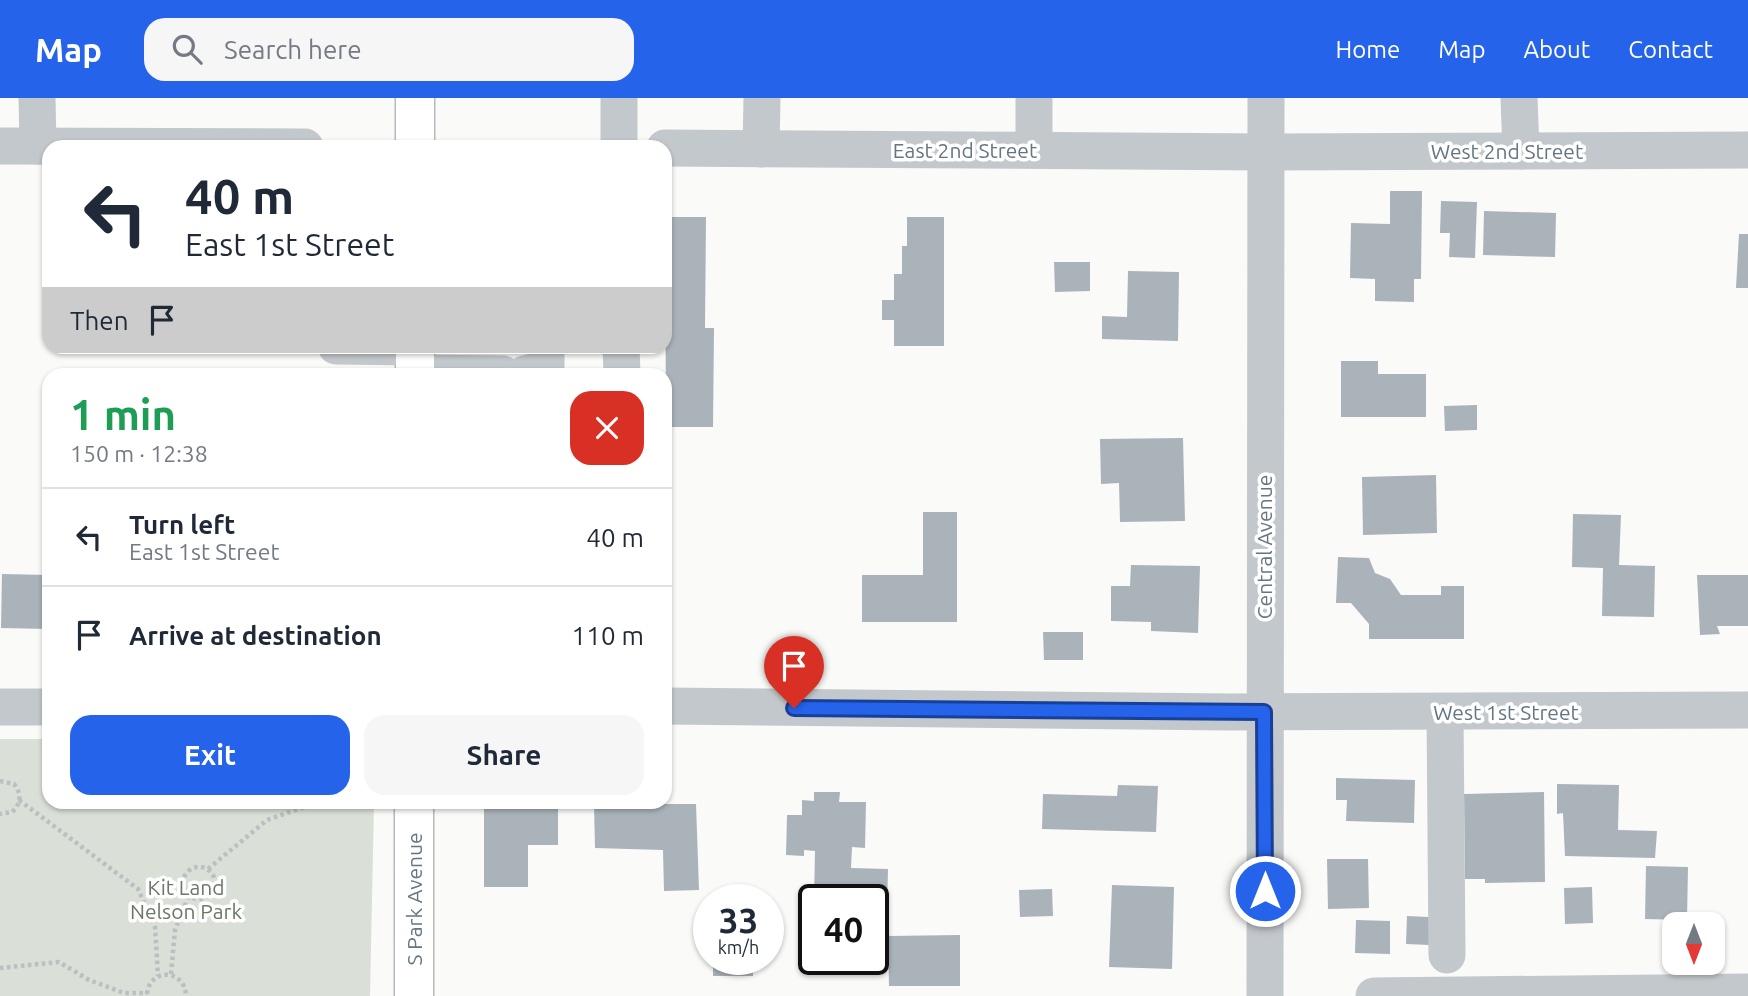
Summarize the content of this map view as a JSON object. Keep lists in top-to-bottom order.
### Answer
{
  "streets": {
    "main road": ["S Park Avenue"],
    "street": [
      "East 2nd Street",
      "West 2nd Street",
      "Central Avenue",
      "West 1st Street"
    ]
  },
  "crossings": [
    ["East 2nd Street", "West 2nd Street"],
    ["East 2nd Street", "Central Avenue"],
    ["West 2nd Street", "Central Avenue"],
    ["Central Avenue", "West 1st Street"]
  ],
  "parks": ["Kit Land Nelson Park"],
  "north": "bottom",
  "page": {
    "header": "Map",
    "search": "Search here",
    "nav": [
      "Home",
      "Map",
      "About",
      "Contact"
    ],
    "turn": ["40 m", "East 1st Street"],
    "then": "Then",
    "heading": ["1 min", "150 m · 12:38"],
    "list": [
      {
        "name": "Turn left",
        "note": "East 1st Street",
        "value": "40 m"
      },
      {
        "name": "Arrive at destination",
        "value": "110 m"
      }
    ],
    "buttons": ["Exit", "Share"],
    "speed": "33 km/h",
    "limit": "40"
  }
}
